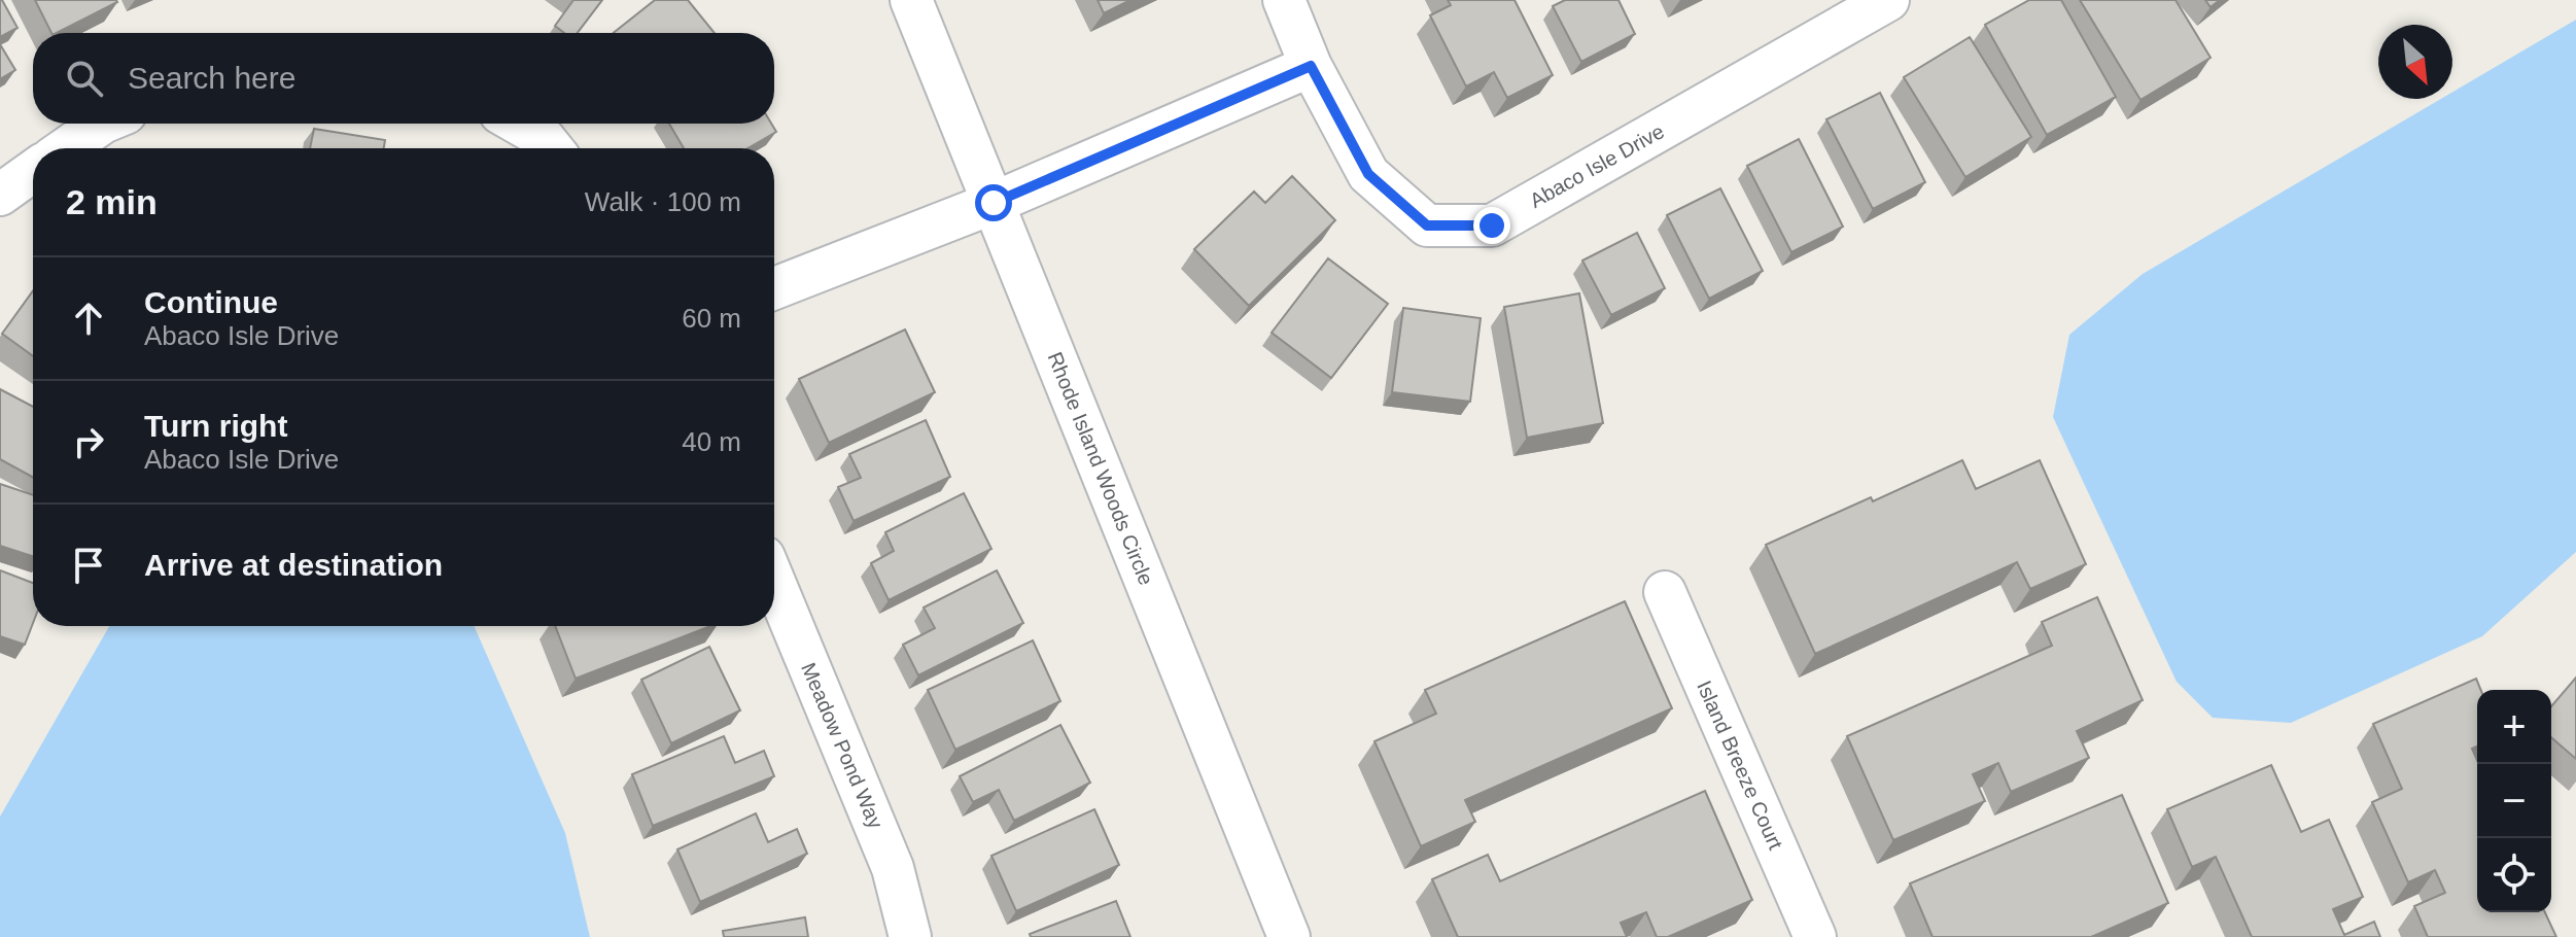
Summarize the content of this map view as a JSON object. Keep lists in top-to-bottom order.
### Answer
{
  "streets": {
    "street": [
      "Abaco Isle Drive",
      "Rhode Island Woods Circle",
      "Meadow Pond Way",
      "Island Breeze Court"
    ]
  },
  "north": "bottom right",
  "page": {
    "search": "Search here",
    "heading": ["2 min", "Walk · 100 m"],
    "list": [
      ["Continue", "Abaco Isle Drive", "60 m"],
      ["Turn right", "Abaco Isle Drive", "40 m"],
      "Arrive at destination"
    ],
    "map_buttons": ["+", "−"]
  }
}
